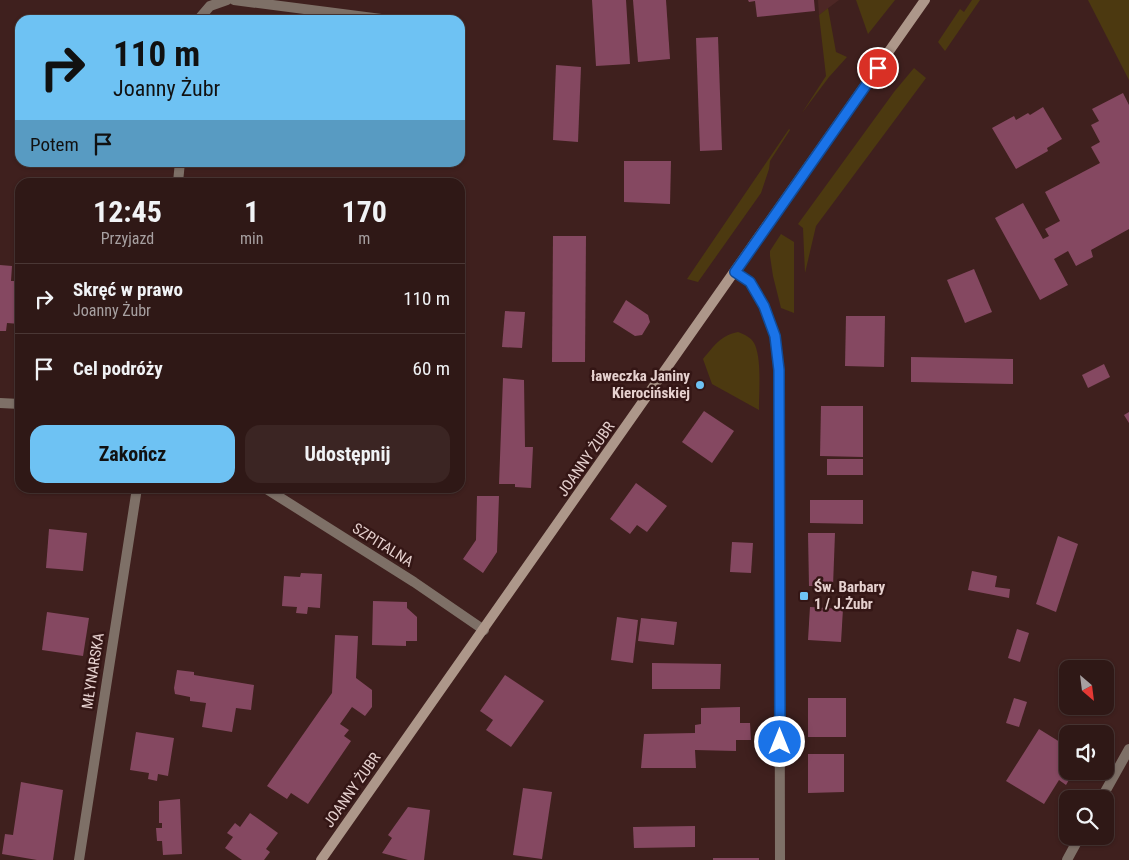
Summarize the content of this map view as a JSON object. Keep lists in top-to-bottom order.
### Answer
{
  "streets": {
    "street": ["JOANNY ŻUBR", "SZPITALNA", "MŁYNARSKA"]
  },
  "crossings": [
    ["JOANNY ŻUBR", "SZPITALNA"]
  ],
  "places": {
    "other": ["ławeczka Janiny Kierocińskiej"],
    "transit": ["Św. Barbary 1 / J.Żubr"]
  },
  "north": "bottom right",
  "page": {
    "turn": ["110 m", "Joanny Żubr"],
    "then": "Potem",
    "eta": [
      "12:45",
      "Przyjazd",
      "1",
      "min",
      "170",
      "m"
    ],
    "list": [
      {
        "name": "Skręć w prawo",
        "note": "Joanny Żubr",
        "value": "110 m"
      },
      {
        "name": "Cel podróży",
        "value": "60 m"
      }
    ],
    "buttons": ["Zakończ", "Udostępnij"]
  }
}
